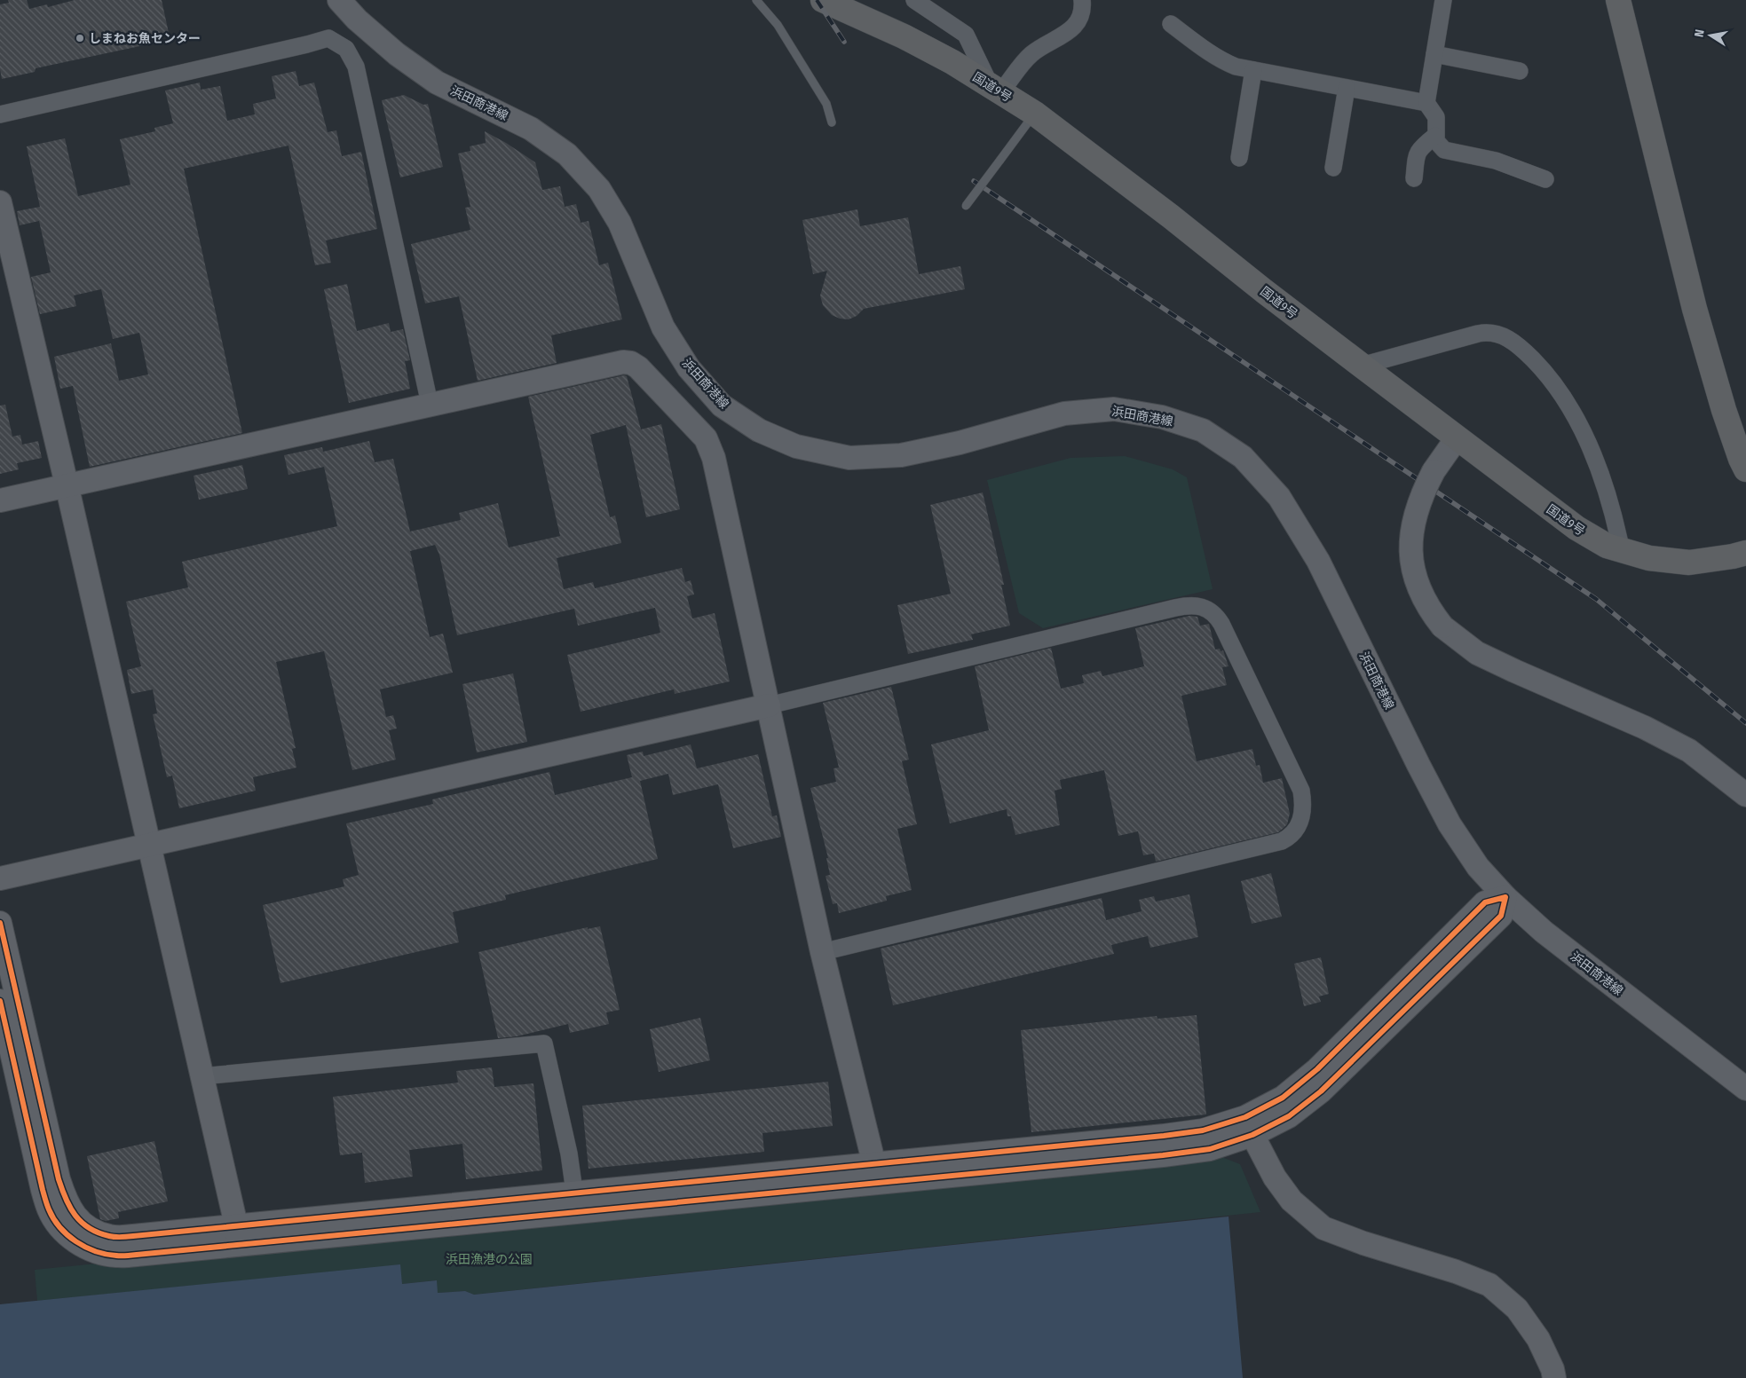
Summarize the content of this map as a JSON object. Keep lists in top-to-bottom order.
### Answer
{
  "streets": {
    "highway": ["国道9号"],
    "street": ["浜田商港線"]
  },
  "parks": ["浜田漁港の公園"],
  "places": ["しまねお魚センター"],
  "north": "left"
}
